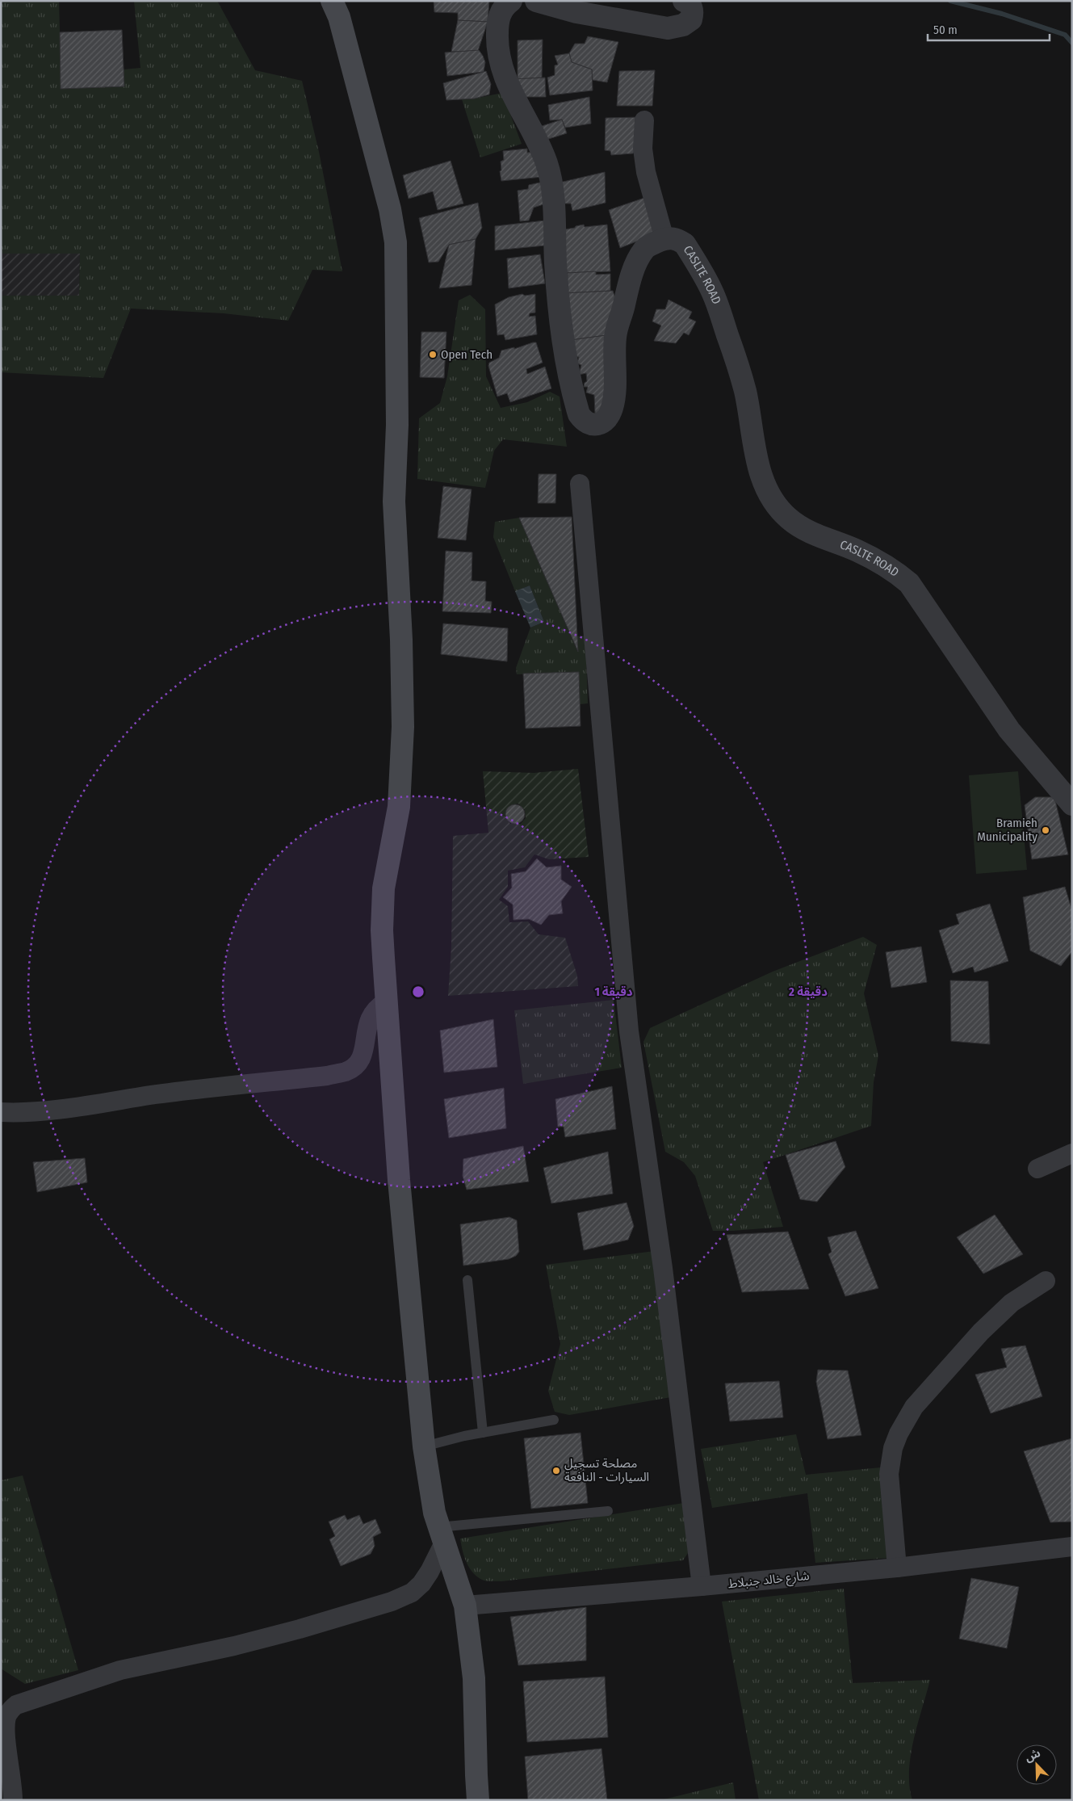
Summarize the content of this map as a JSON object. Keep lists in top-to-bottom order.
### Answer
{
  "streets": {
    "street": ["CASLTE ROAD", "شارع خالد جنبلاط"]
  },
  "places": ["Open Tech", "Bramieh Municipality", "مصلحة تسجيل السيارات - النافعة"],
  "scale_bar": "50 m",
  "north": "top left",
  "rings": ["1 دقيقة", "2 دقيقة"]
}
